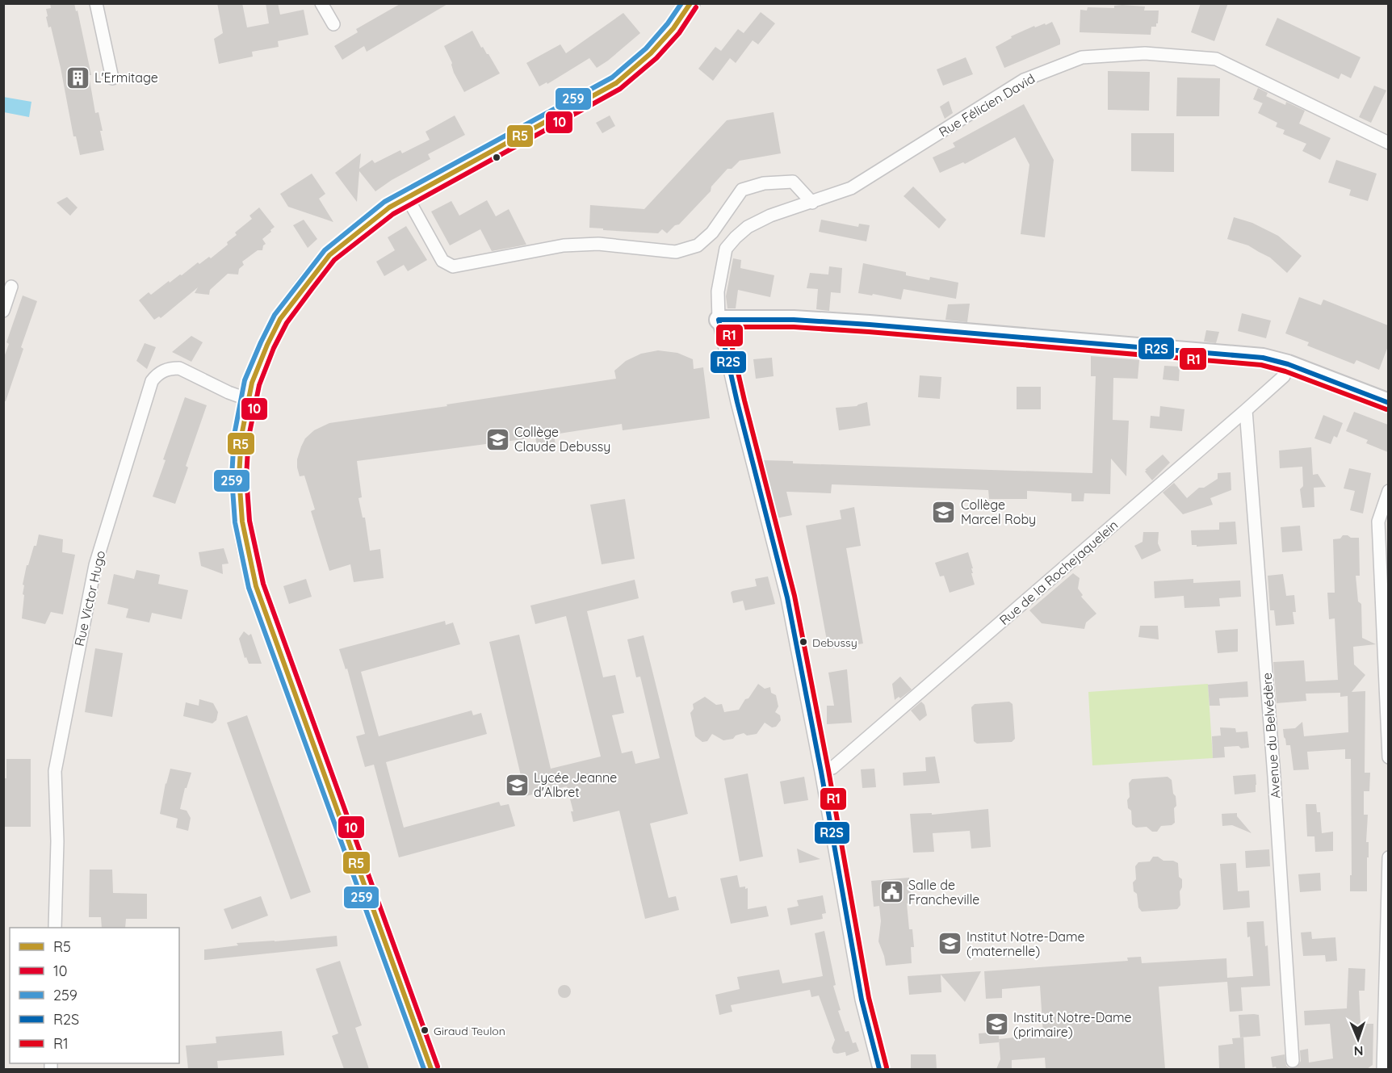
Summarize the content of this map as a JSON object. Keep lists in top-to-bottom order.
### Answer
{
  "streets": {
    "street": [
      "Rue Félicien David",
      "Rue de la Rochejaquelein",
      "Rue Victor Hugo",
      "Avenue du Belvédère"
    ]
  },
  "crossings": [
    ["Rue Félicien David", "Rue de la Rochejaquelein"],
    ["Rue de la Rochejaquelein", "Avenue du Belvédère"]
  ],
  "places": {
    "building": ["L'Ermitage"],
    "school or university": [
      "Collège Claude Debussy",
      "Collège Marcel Roby",
      "Lycée Jeanne d'Albret",
      "Institut Notre-Dame (maternelle)",
      "Institut Notre-Dame (primaire)"
    ],
    "other": ["Debussy", "Giraud Teulon"],
    "public building": ["Salle de Francheville"]
  },
  "lines": [
    "transit line R5",
    "transit line 259",
    "transit line 10",
    "transit line R2S",
    "transit line R1"
  ],
  "legend": [
    "R5",
    "10",
    "259",
    "R2S",
    "R1"
  ],
  "north": "bottom"
}
